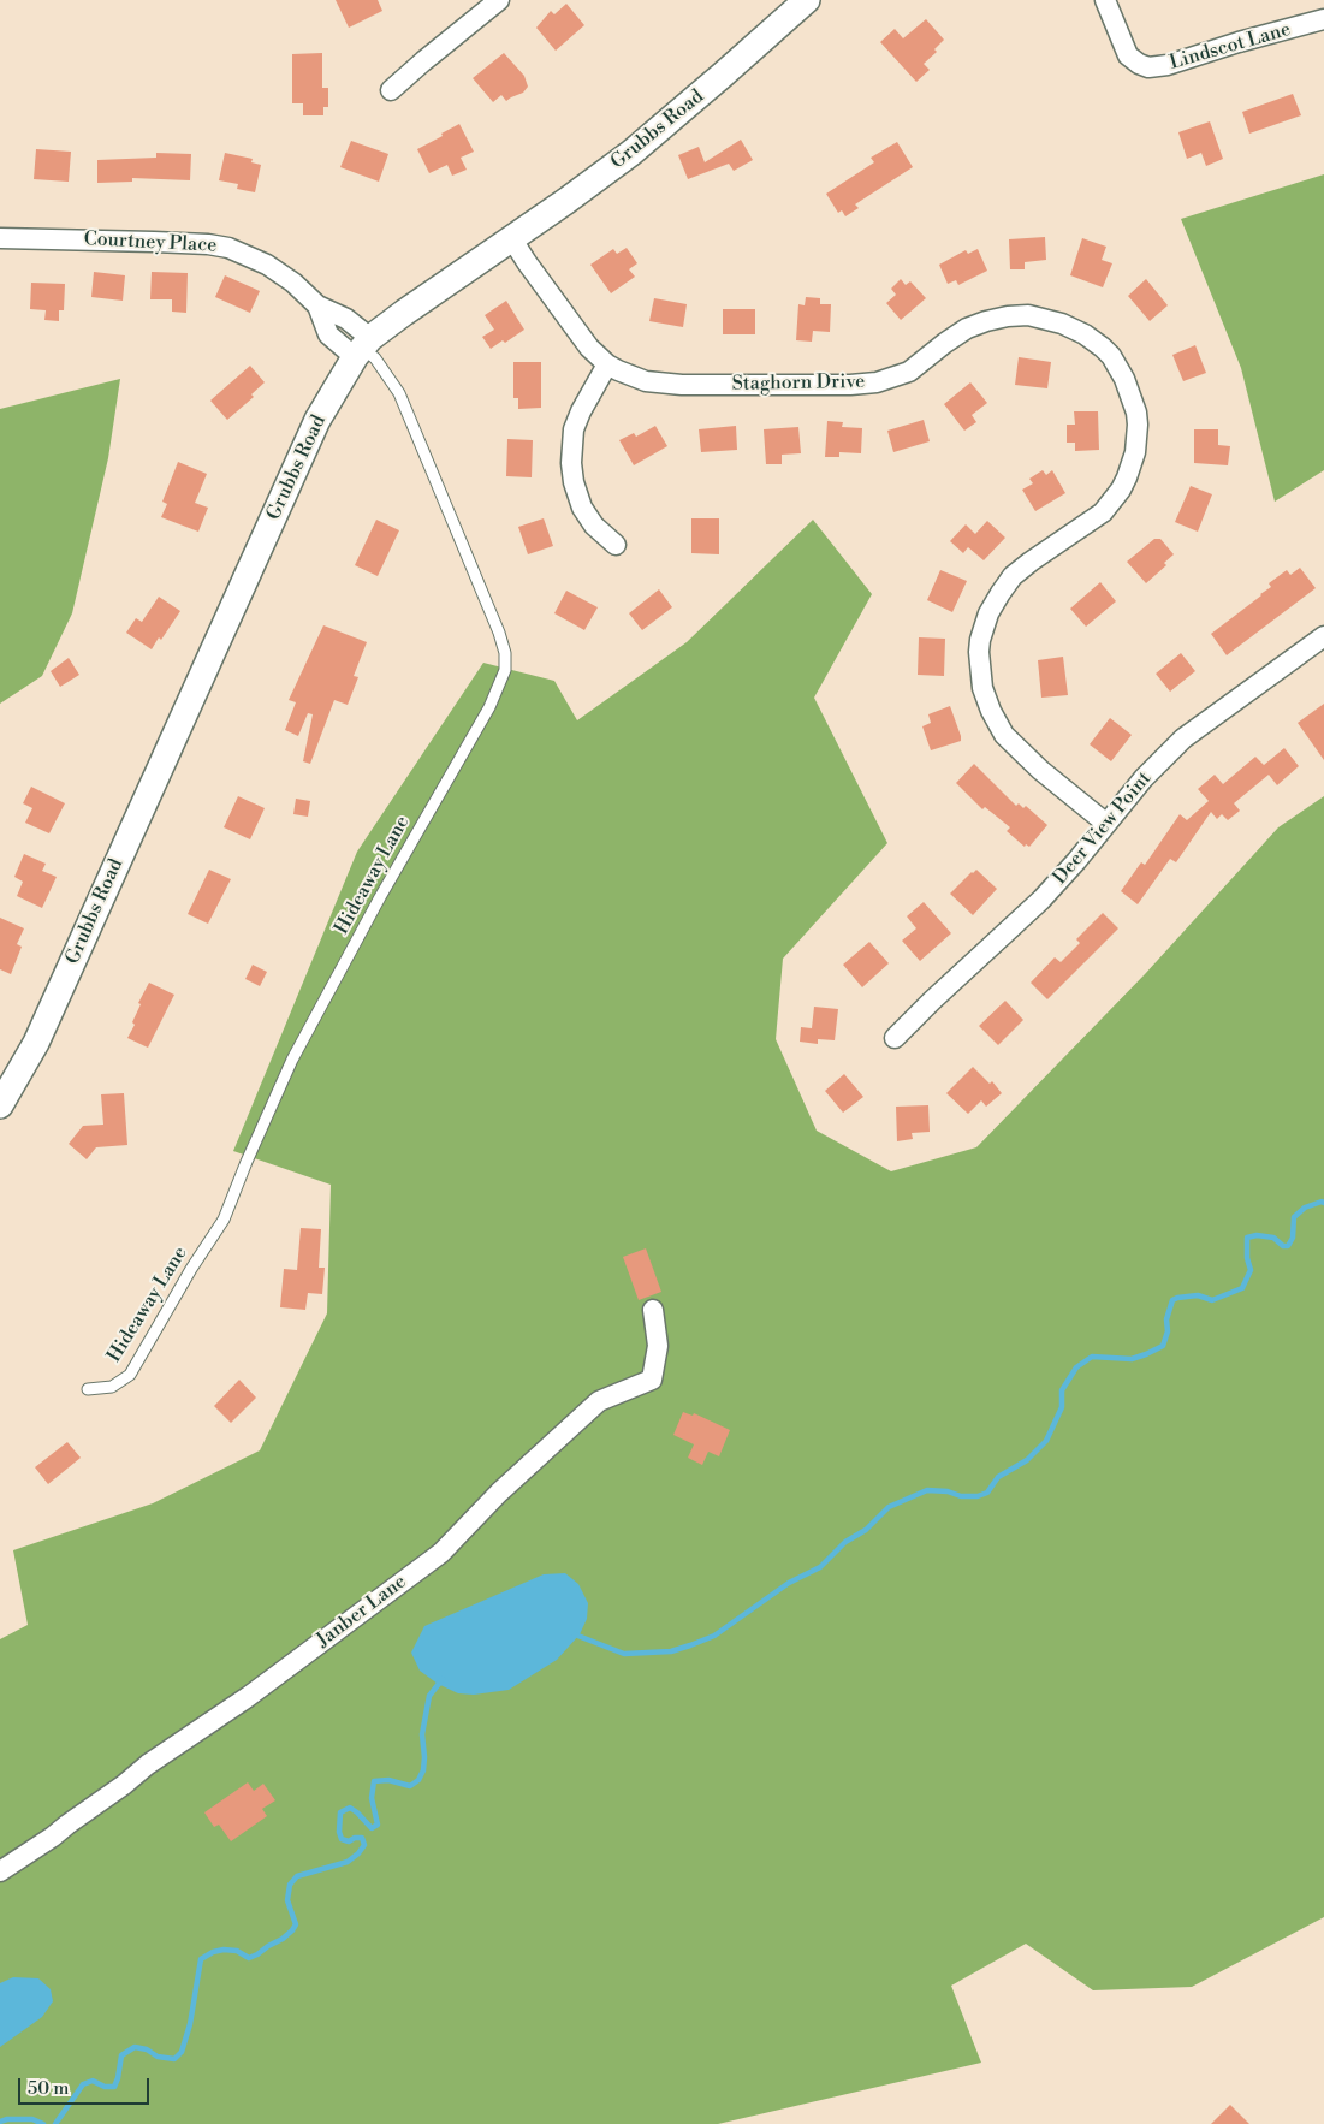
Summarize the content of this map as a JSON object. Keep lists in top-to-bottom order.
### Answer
{
  "streets": {
    "street": [
      "Lindscot Lane",
      "Grubbs Road",
      "Courtney Place",
      "Staghorn Drive",
      "Deer View Point",
      "Janber Lane"
    ],
    "lane": ["Hideaway Lane"]
  },
  "crossings": [
    ["Grubbs Road", "Courtney Place"],
    ["Grubbs Road", "Staghorn Drive"],
    ["Grubbs Road", "Hideaway Lane"],
    ["Courtney Place", "Hideaway Lane"],
    ["Staghorn Drive", "Deer View Point"]
  ],
  "scale_bar": "50 m"
}
